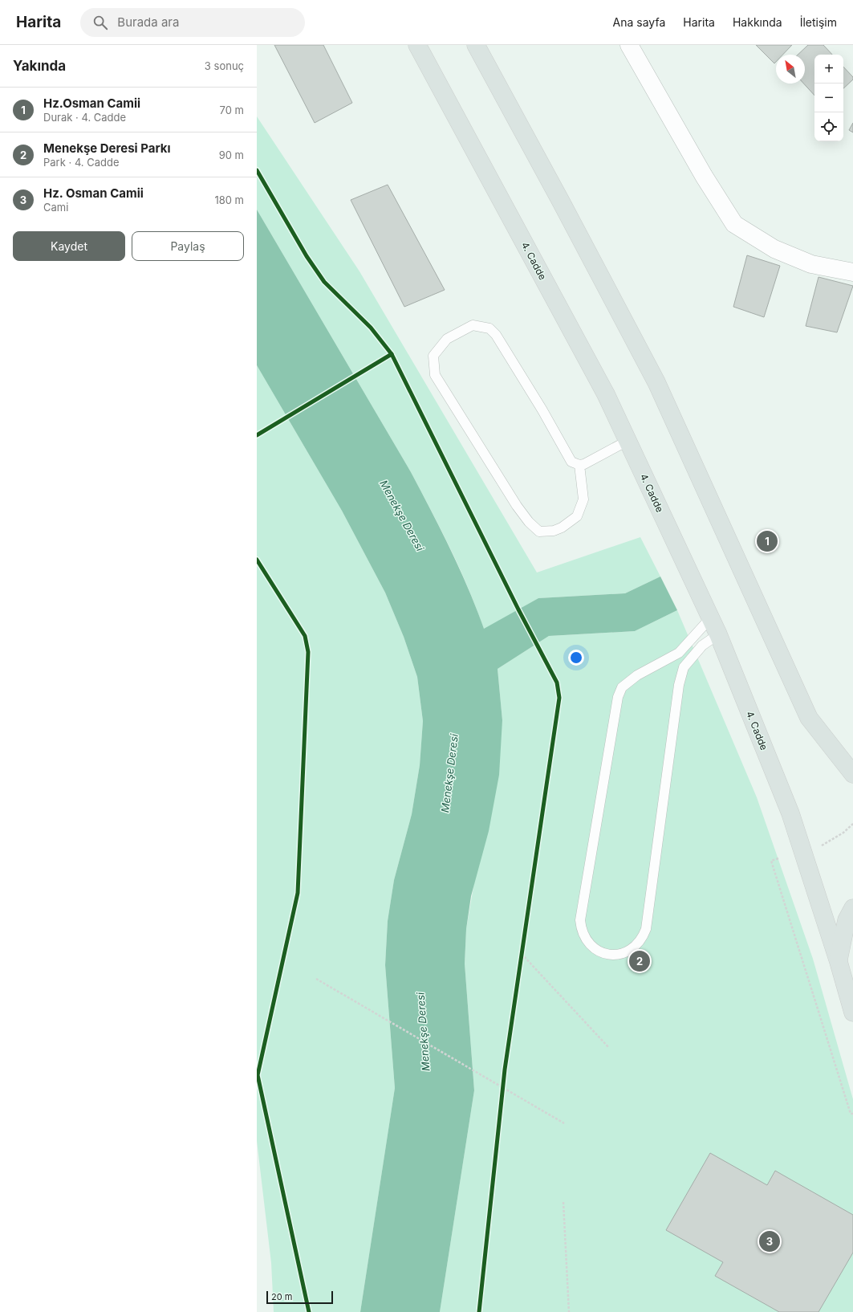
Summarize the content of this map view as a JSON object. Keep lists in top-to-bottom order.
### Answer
{
  "streets": {
    "main road": ["4. Cadde"]
  },
  "water": ["Menekşe Deresi"],
  "scale_bar": "20 m",
  "north": "top left",
  "page": {
    "header": "Harita",
    "search": "Burada ara",
    "nav": [
      "Ana sayfa",
      "Harita",
      "Hakkında",
      "İletişim"
    ],
    "heading": ["Yakında", "3 sonuç"],
    "map_buttons": ["+", "−"],
    "list": [
      {
        "mark": "1",
        "name": "Hz.Osman Camii",
        "note": "Durak · 4. Cadde",
        "value": "70 m"
      },
      {
        "mark": "2",
        "name": "Menekşe Deresi Parkı",
        "note": "Park · 4. Cadde",
        "value": "90 m"
      },
      {
        "mark": "3",
        "name": "Hz. Osman Camii",
        "note": "Cami",
        "value": "180 m"
      }
    ],
    "buttons": ["Kaydet", "Paylaş"],
    "pins": ["1", "2", "3"],
    "scale": "20 m"
  }
}
